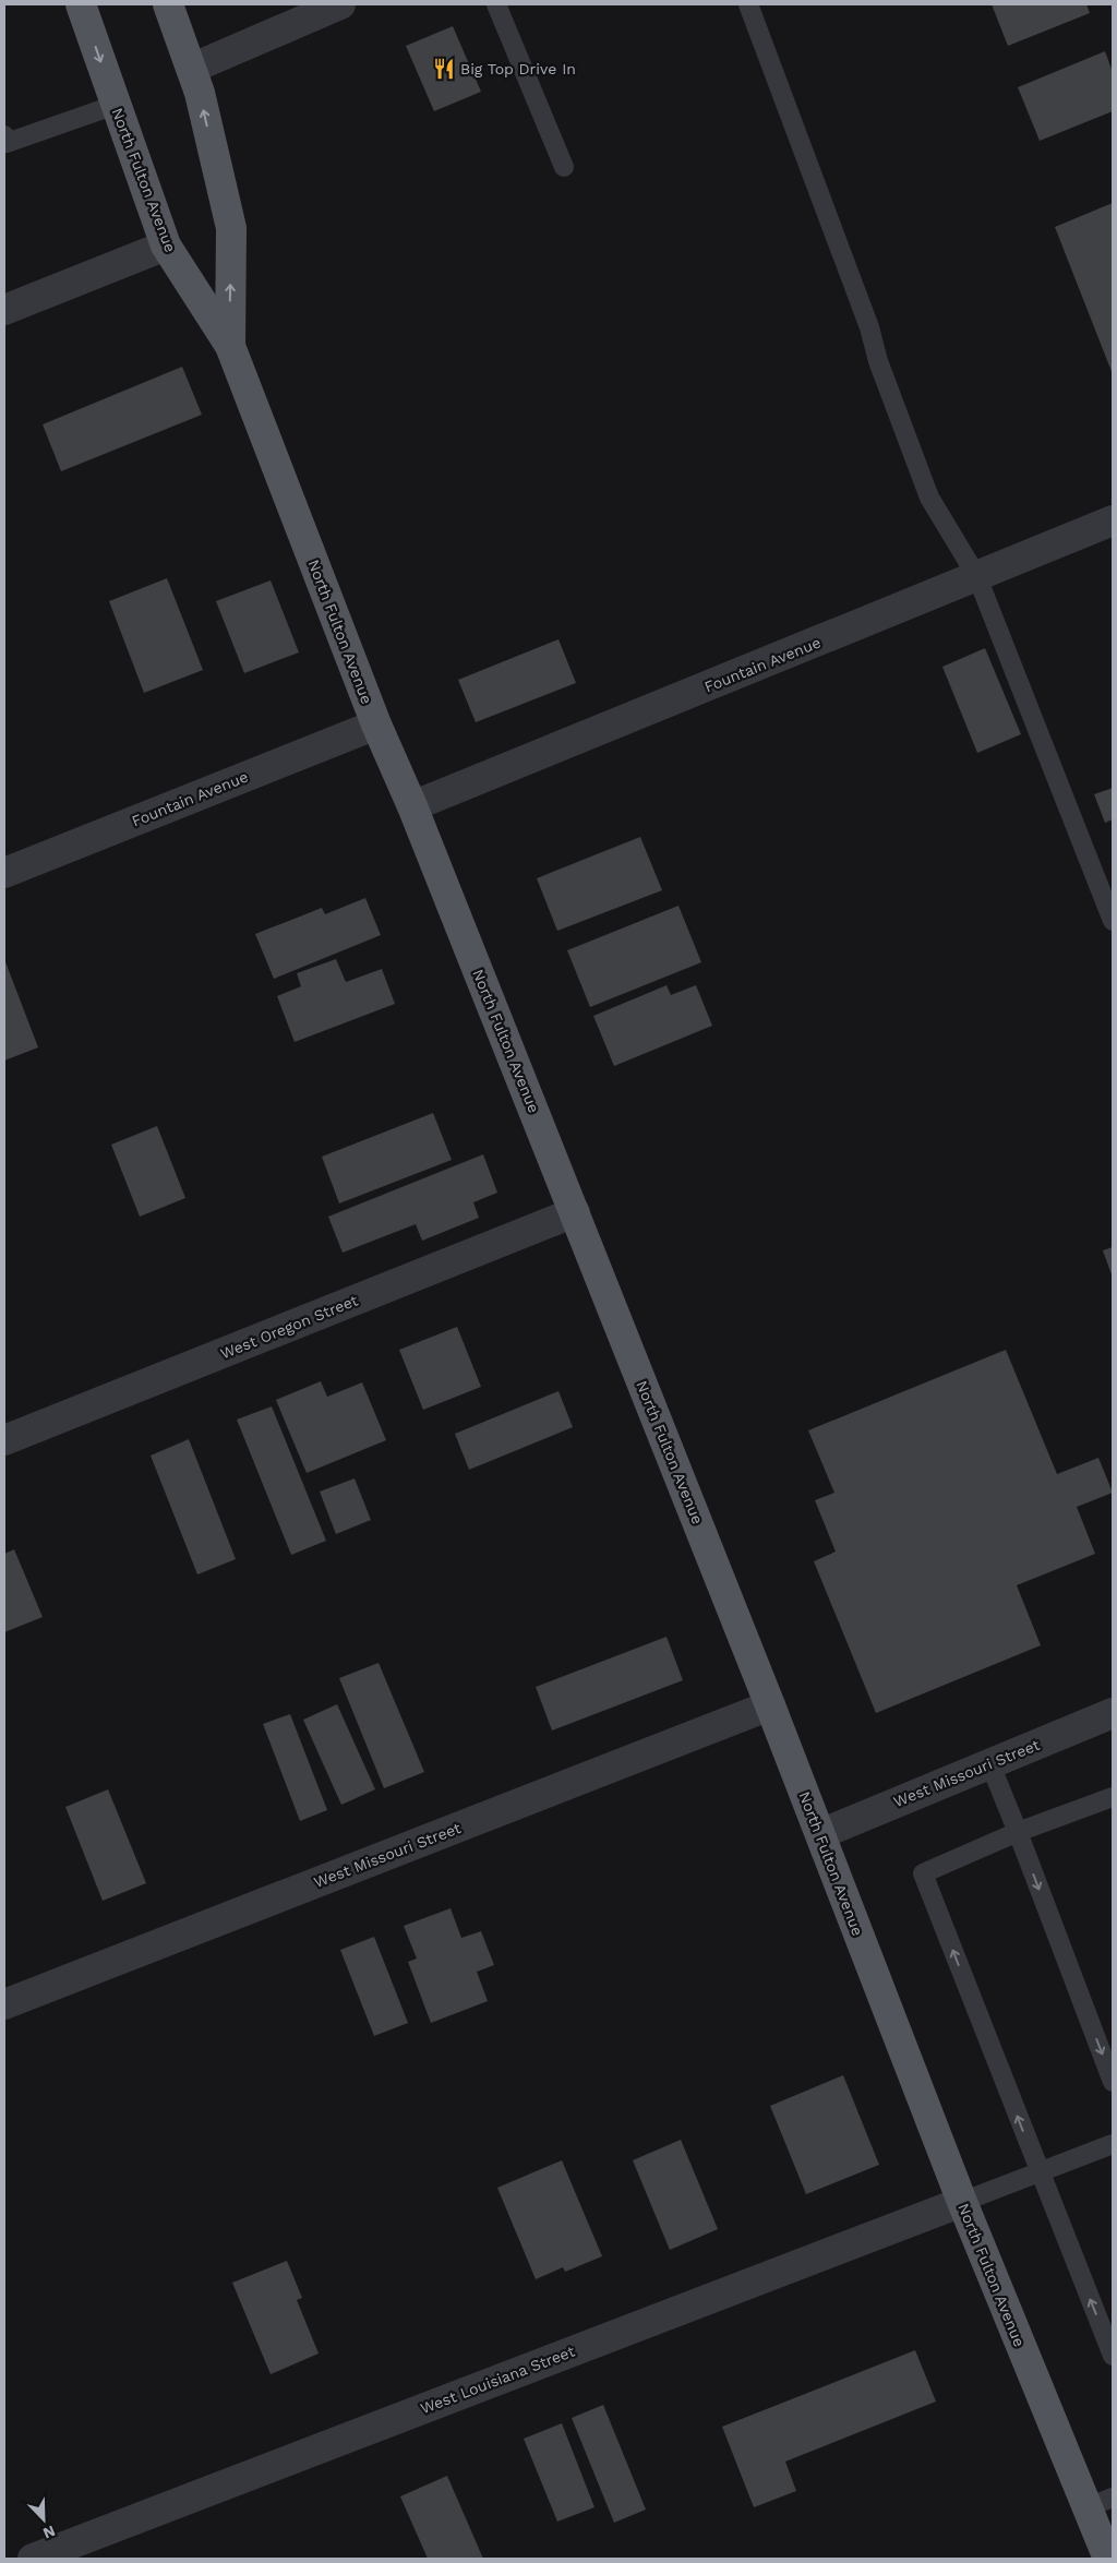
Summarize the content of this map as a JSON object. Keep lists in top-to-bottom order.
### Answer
{
  "streets": {
    "main road": ["North Fulton Avenue"],
    "street": [
      "Fountain Avenue",
      "West Oregon Street",
      "West Missouri Street",
      "West Louisiana Street"
    ]
  },
  "crossings": [
    ["North Fulton Avenue", "Fountain Avenue"],
    ["North Fulton Avenue", "West Oregon Street"],
    ["North Fulton Avenue", "West Missouri Street"],
    ["North Fulton Avenue", "West Louisiana Street"]
  ],
  "places": {
    "restaurant": ["Big Top Drive In"]
  },
  "north": "bottom right"
}
